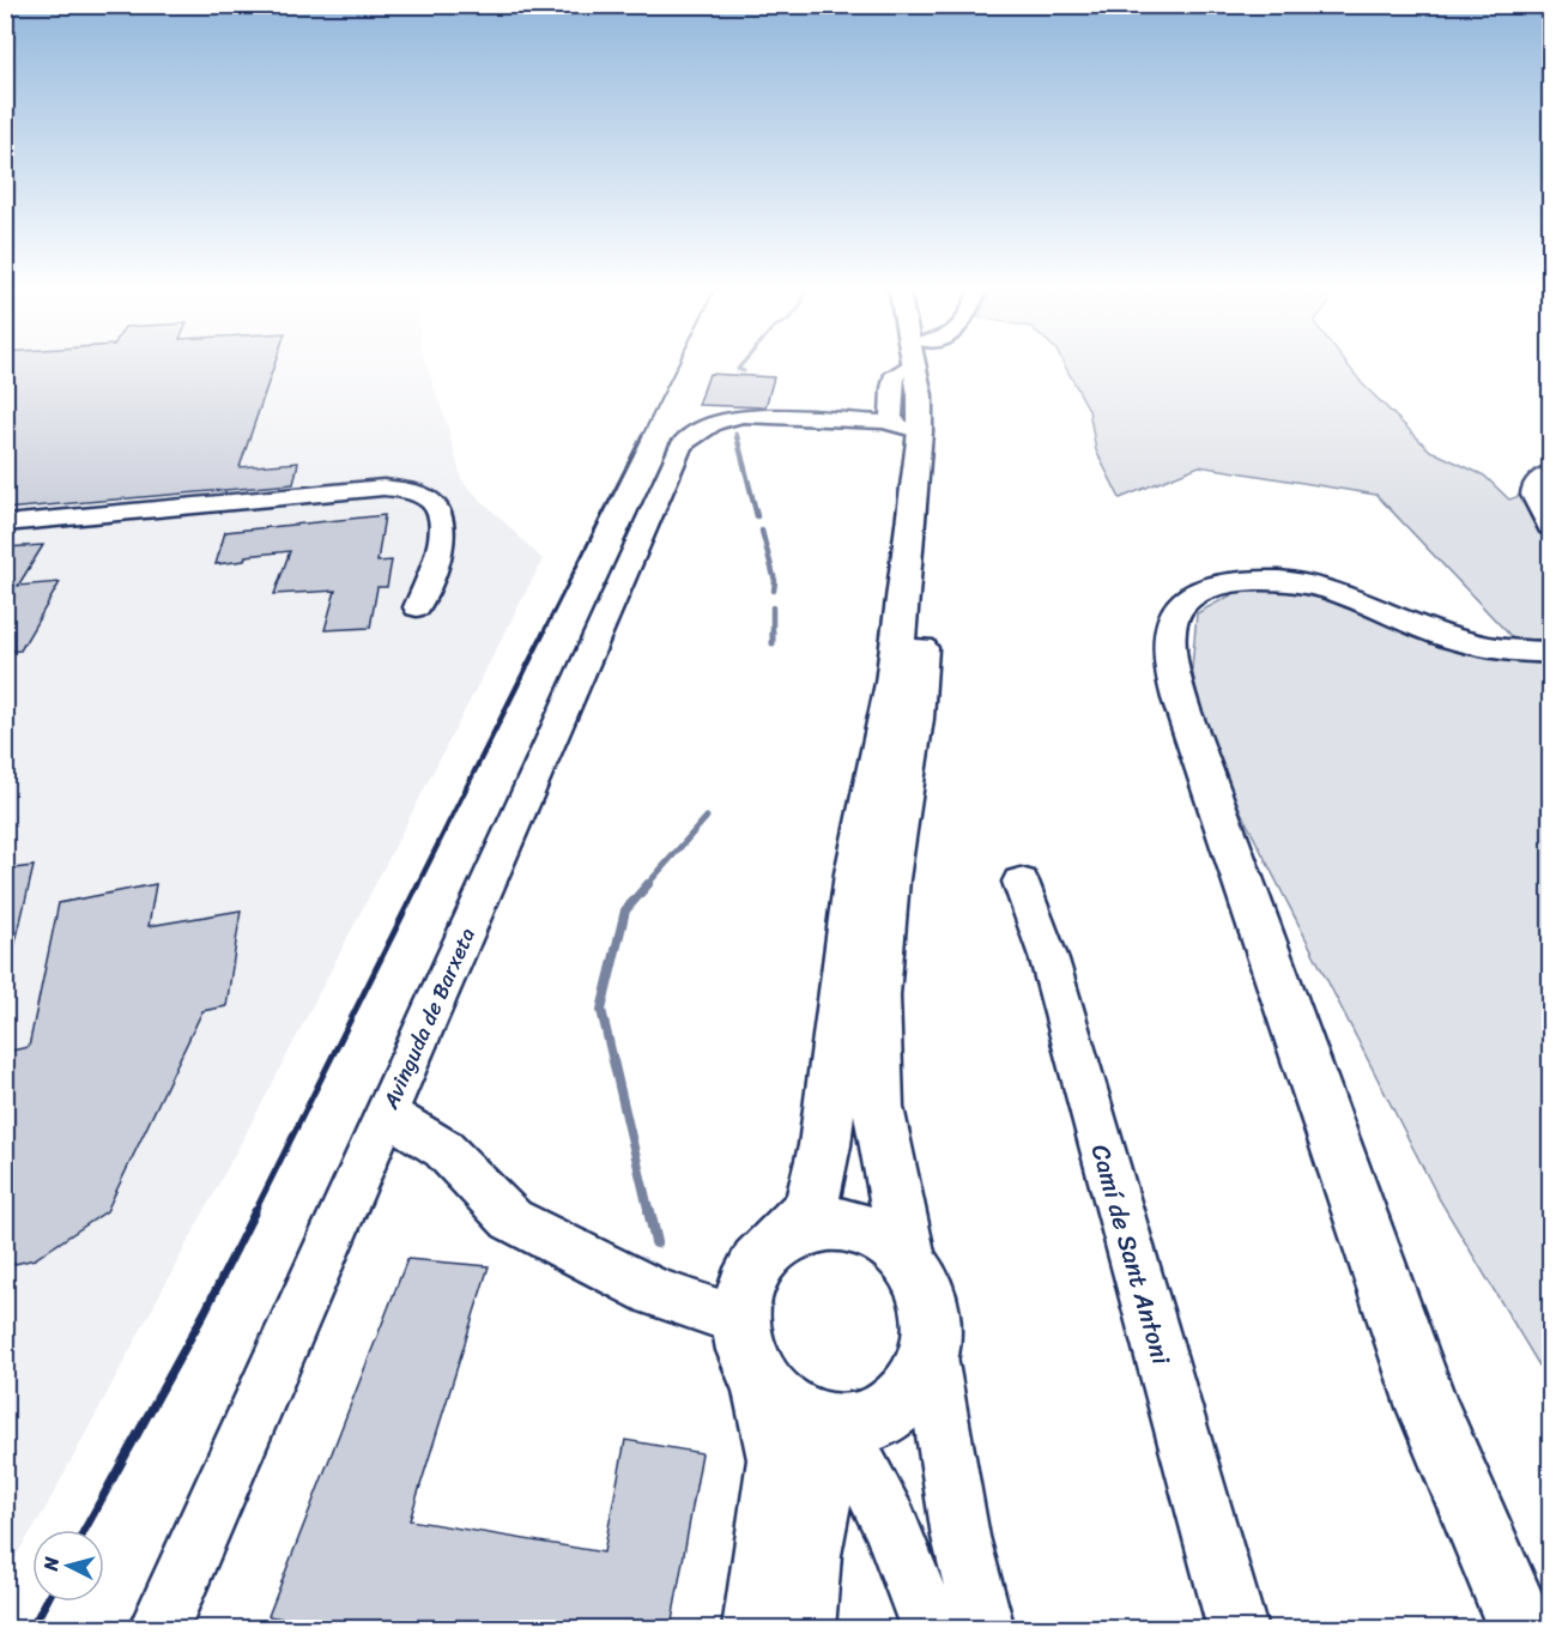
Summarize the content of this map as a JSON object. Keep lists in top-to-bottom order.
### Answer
{
  "streets": {
    "street": ["Avinguda de Barxeta", "Camí de Sant Antoni"]
  },
  "north": "left"
}
